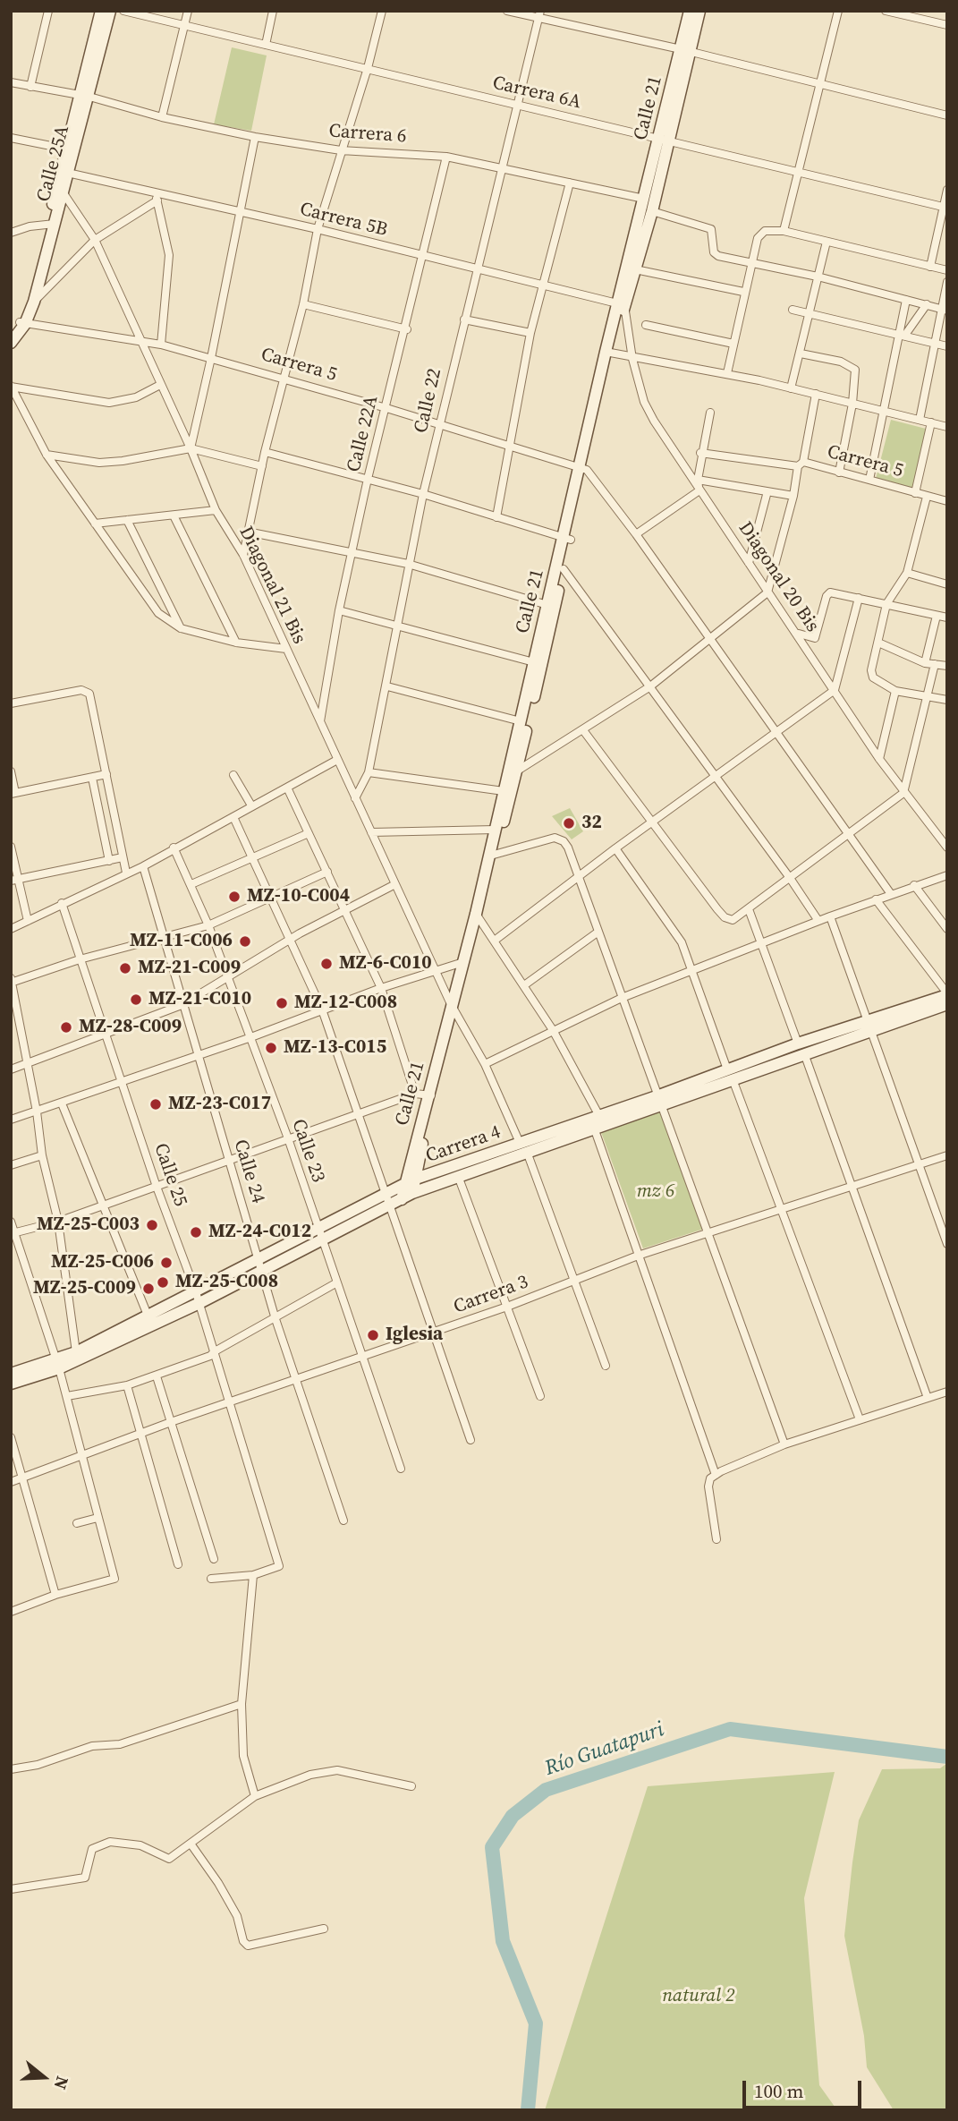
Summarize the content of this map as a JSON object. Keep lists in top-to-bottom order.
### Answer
{
  "streets": {
    "main road": ["Calle 21", "Calle 25A", "Carrera 4"],
    "street": [
      "Carrera 6A",
      "Carrera 6",
      "Carrera 5B",
      "Carrera 5",
      "Calle 22",
      "Calle 22A",
      "Diagonal 20 Bis",
      "Diagonal 21 Bis",
      "Calle 23",
      "Calle 24",
      "Calle 25",
      "Carrera 3"
    ]
  },
  "crossings": [
    ["Carrera 6A", "Calle 21"],
    ["Carrera 6A", "Calle 22"],
    ["Calle 21", "Carrera 6"],
    ["Calle 21", "Carrera 5B"],
    ["Calle 21", "Carrera 5"],
    ["Calle 21", "Diagonal 20 Bis"],
    ["Calle 21", "Diagonal 21 Bis"],
    ["Calle 21", "Carrera 4"],
    ["Carrera 6", "Calle 25A"],
    ["Carrera 6", "Calle 22"],
    ["Carrera 6", "Calle 22A"],
    ["Calle 25A", "Carrera 5B"],
    ["Calle 25A", "Carrera 5"],
    ["Calle 25A", "Diagonal 21 Bis"],
    ["Carrera 5B", "Calle 22"],
    ["Carrera 5B", "Calle 22A"],
    ["Carrera 5B", "Diagonal 20 Bis"],
    ["Carrera 5", "Calle 22"],
    ["Carrera 5", "Calle 22A"],
    ["Carrera 5", "Diagonal 21 Bis"],
    ["Calle 22", "Diagonal 21 Bis"],
    ["Calle 22A", "Diagonal 21 Bis"],
    ["Diagonal 21 Bis", "Carrera 4"],
    ["Diagonal 21 Bis", "Carrera 3"],
    ["Carrera 4", "Calle 23"],
    ["Carrera 4", "Calle 24"],
    ["Carrera 4", "Calle 25"],
    ["Calle 23", "Carrera 3"],
    ["Calle 24", "Carrera 3"],
    ["Calle 25", "Carrera 3"]
  ],
  "water": ["Río Guatapuri"],
  "parks": ["mz 6", "natural 2"],
  "places": [
    "32",
    "MZ-10-C004",
    "MZ-11-C006",
    "MZ-6-C010",
    "MZ-21-C009",
    "MZ-21-C010",
    "MZ-12-C008",
    "MZ-28-C009",
    "MZ-13-C015",
    "MZ-23-C017",
    "MZ-25-C003",
    "MZ-24-C012",
    "MZ-25-C006",
    "MZ-25-C008",
    "MZ-25-C009",
    "Iglesia"
  ],
  "scale_bar": "100 m",
  "north": "right"
}
